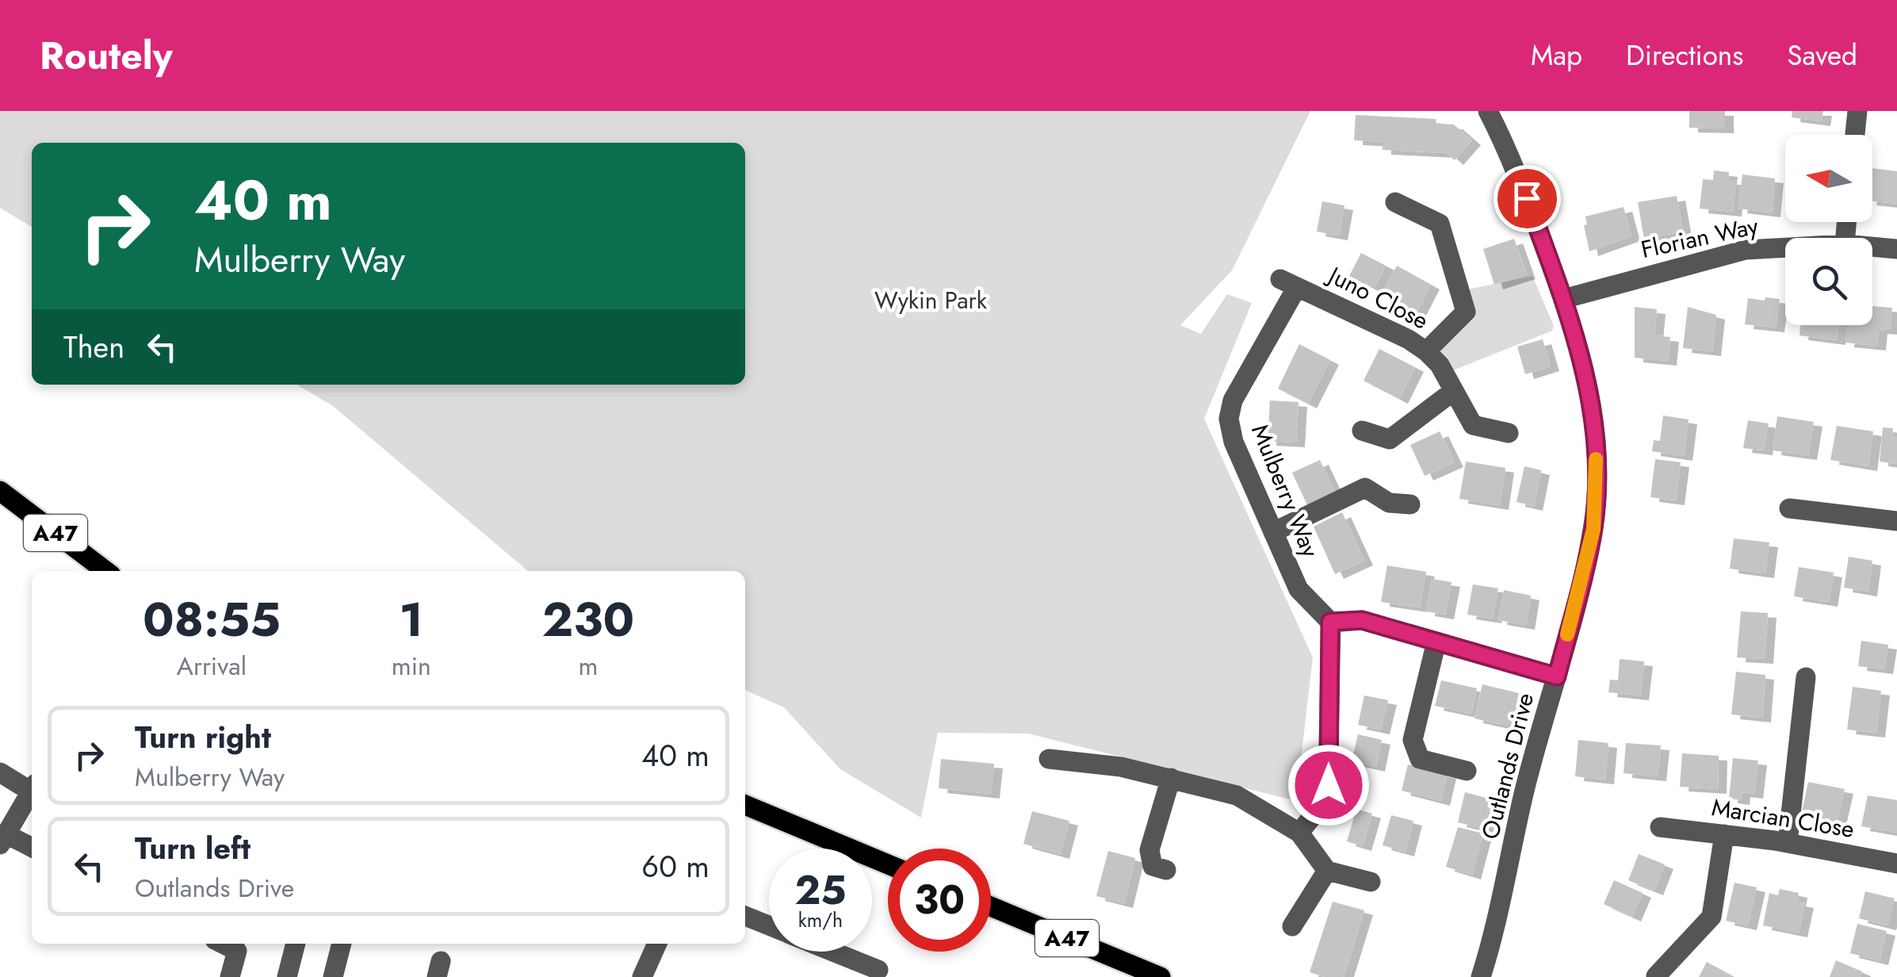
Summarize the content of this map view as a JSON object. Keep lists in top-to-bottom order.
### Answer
{
  "streets": {
    "main road": ["A47"],
    "street": [
      "Florian Way",
      "Juno Close",
      "Mulberry Way",
      "Outlands Drive",
      "Marcian Close"
    ]
  },
  "crossings": [
    ["Florian Way", "Outlands Drive"],
    ["Juno Close", "Mulberry Way"]
  ],
  "parks": ["Wykin Park"],
  "north": "left",
  "page": {
    "header": "Routely",
    "nav": ["Map", "Directions", "Saved"],
    "turn": ["40 m", "Mulberry Way"],
    "then": "Then",
    "eta": [
      "08:55",
      "Arrival",
      "1",
      "min",
      "230",
      "m"
    ],
    "list": [
      {
        "name": "Turn right",
        "note": "Mulberry Way",
        "value": "40 m"
      },
      {
        "name": "Turn left",
        "note": "Outlands Drive",
        "value": "60 m"
      }
    ],
    "speed": "25 km/h",
    "limit": "30"
  }
}
